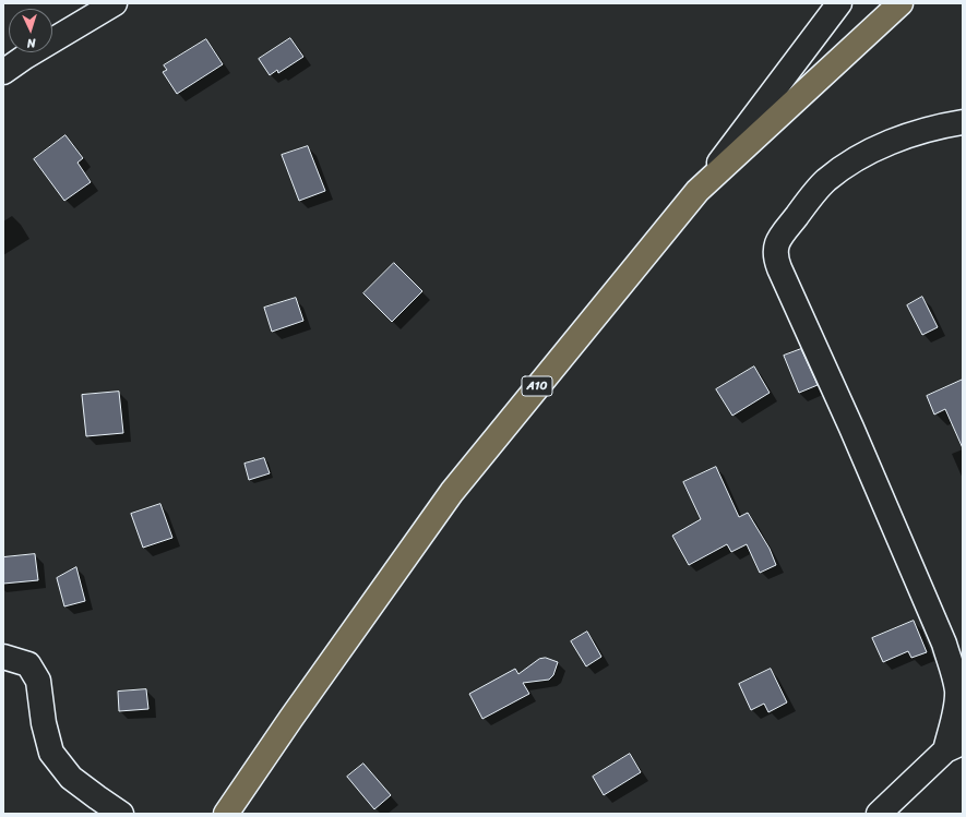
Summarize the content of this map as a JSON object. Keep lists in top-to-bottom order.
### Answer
{
  "streets": {
    "main road": ["A10"]
  },
  "north": "bottom"
}
